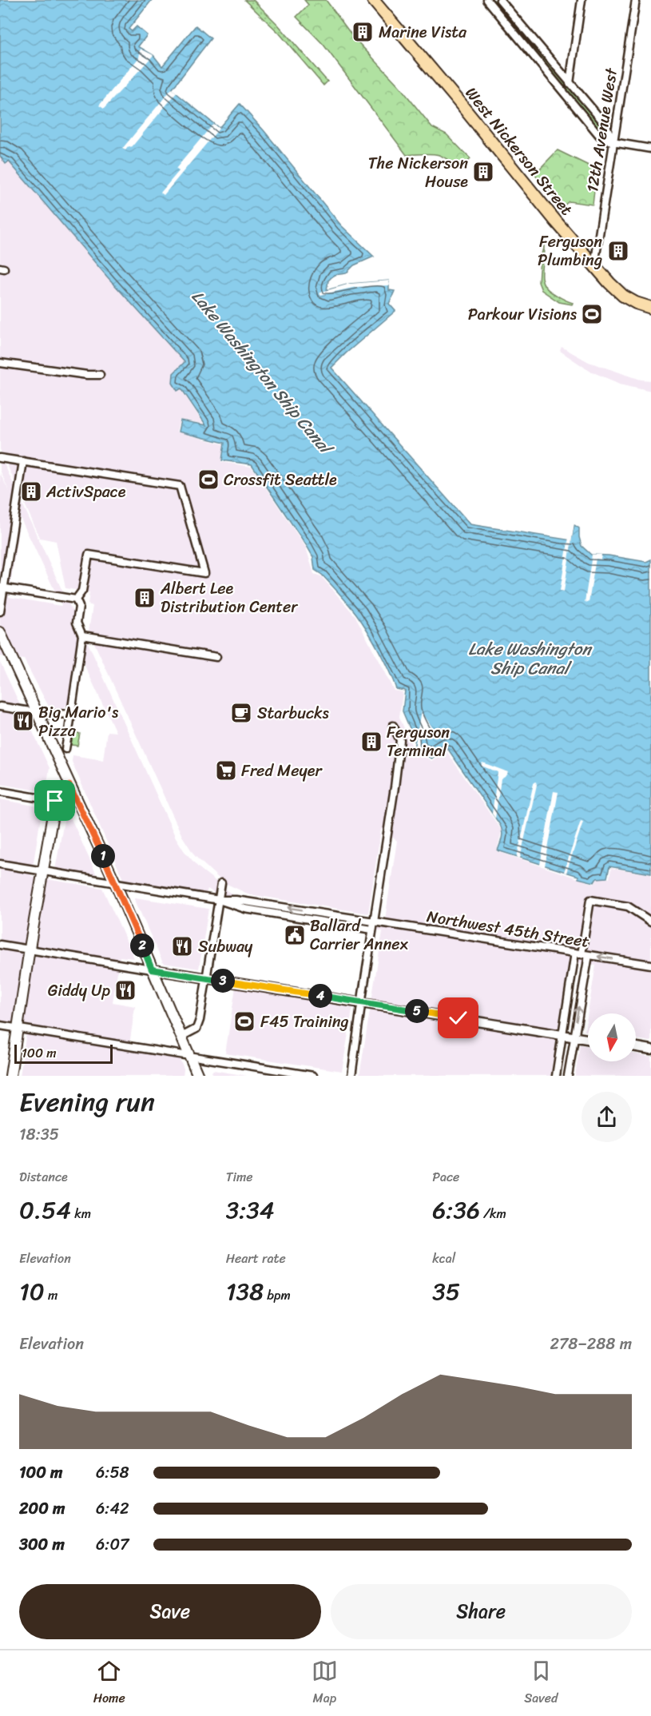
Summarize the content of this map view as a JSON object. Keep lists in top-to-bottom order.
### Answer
{
  "streets": {
    "main road": ["West Nickerson Street"],
    "street": ["12th Avenue West", "Northwest 45th Street"]
  },
  "crossings": [
    ["12th Avenue West", "West Nickerson Street"]
  ],
  "water": ["Lake Washington Ship Canal"],
  "places": {
    "building": [
      "Marine Vista",
      "The Nickerson House",
      "Ferguson Plumbing",
      "ActivSpace",
      "Albert Lee Distribution Center",
      "Ferguson Terminal"
    ],
    "sports": ["Parkour Visions", "Crossfit Seattle", "F45 Training"],
    "cafe": ["Starbucks"],
    "restaurant": ["Big Mario's Pizza", "Subway", "Giddy Up"],
    "supermarket": ["Fred Meyer"],
    "public building": ["Ballard Carrier Annex"]
  },
  "scale_bar": "100 m",
  "north": "bottom",
  "page": {
    "pins": [
      "1",
      "2",
      "3",
      "4",
      "5"
    ],
    "scale": "100 m",
    "heading": ["Evening run", "18:35"],
    "stats": [
      ["Distance", "0.54 km"],
      ["Time", "3:34"],
      ["Pace", "6:36 /km"],
      ["Elevation", "10 m"],
      ["Heart rate", "138 bpm"],
      ["kcal", "35"]
    ],
    "chart": ["Elevation", "278–288 m"],
    "list": [
      {
        "name": "100 m",
        "note": "6:58"
      },
      {
        "name": "200 m",
        "note": "6:42"
      },
      {
        "name": "300 m",
        "note": "6:07"
      }
    ],
    "buttons": ["Save", "Share"],
    "tabs": ["Home", "Map", "Saved"]
  }
}
